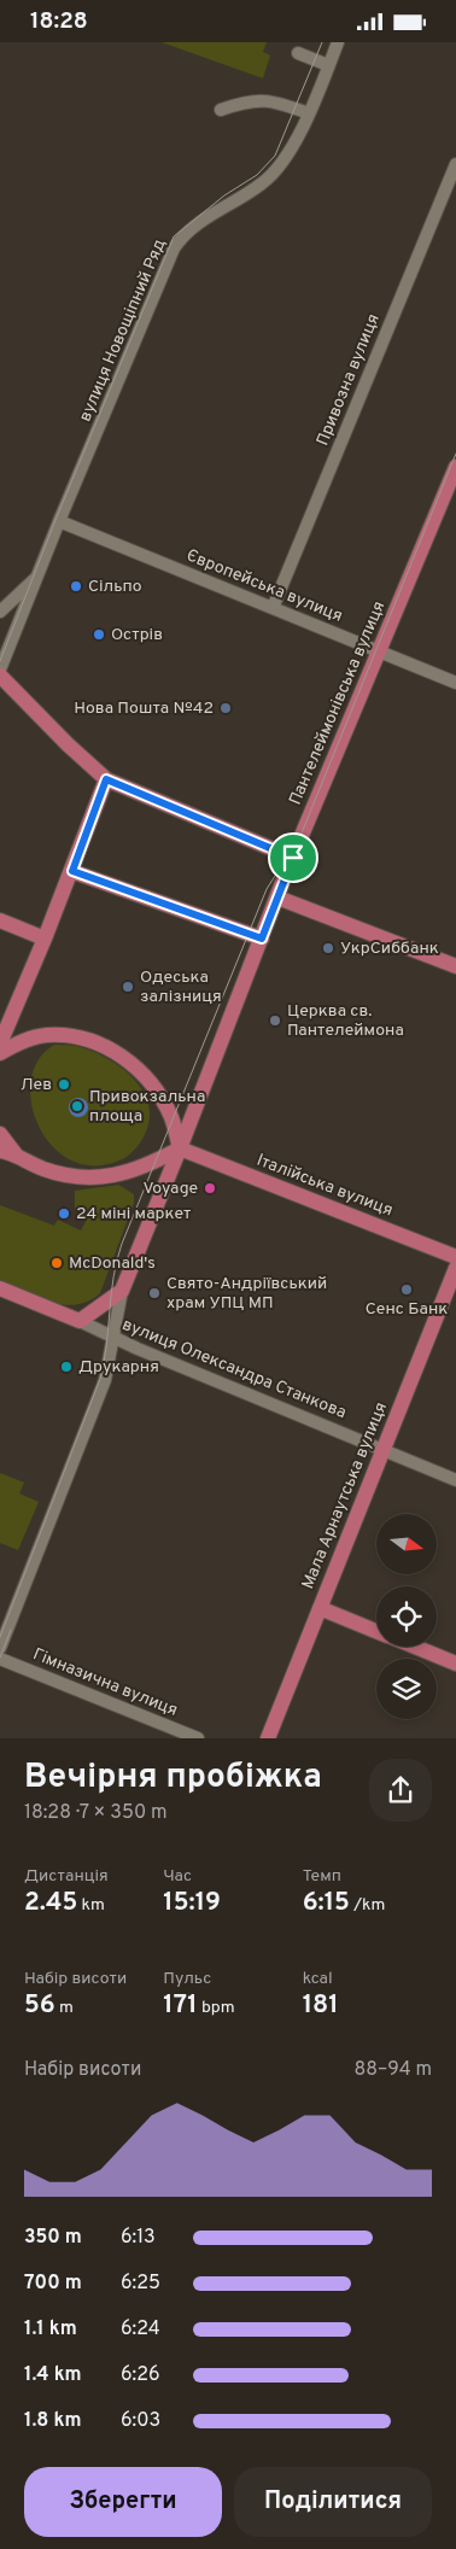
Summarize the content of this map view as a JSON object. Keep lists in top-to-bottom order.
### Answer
{
  "streets": {
    "main road": [
      "Пантелеймонівська вулиця",
      "Італійська вулиця",
      "вулиця Олександра Станкова",
      "Мала Арнаутська вулиця"
    ],
    "street": [
      "вулиця Новощіпний Ряд",
      "Привозна вулиця",
      "Європейська вулиця",
      "Гімназична вулиця"
    ]
  },
  "crossings": [
    ["вулиця Новощіпний Ряд", "Європейська вулиця"],
    ["Привозна вулиця", "Європейська вулиця"],
    ["Європейська вулиця", "Пантелеймонівська вулиця"],
    ["Пантелеймонівська вулиця", "Італійська вулиця"],
    ["Пантелеймонівська вулиця", "вулиця Олександра Станкова"],
    ["вулиця Олександра Станкова", "Мала Арнаутська вулиця"]
  ],
  "places": [
    "Сільпо",
    "Острів",
    "Нова Пошта №42",
    "УкрСиббанк",
    "Одеська залізниця",
    "Церква св. Пантелеймона",
    "Лев",
    "Привокзальна площа",
    "Voyage",
    "24 міні маркет",
    "McDonald's",
    "Сенс Банк",
    "Свято-Андріївський храм УПЦ МП",
    "Друкарня"
  ],
  "north": "right",
  "page": {
    "status": "18:28",
    "heading": ["Вечірня пробіжка", "18:28 · 7 × 350 m"],
    "stats": [
      ["Дистанція", "2.45 km"],
      ["Час", "15:19"],
      ["Темп", "6:15 /km"],
      ["Набір висоти", "56 m"],
      ["Пульс", "171 bpm"],
      ["kcal", "181"]
    ],
    "chart": ["Набір висоти", "88–94 m"],
    "list": [
      {
        "name": "350 m",
        "note": "6:13"
      },
      {
        "name": "700 m",
        "note": "6:25"
      },
      {
        "name": "1.1 km",
        "note": "6:24"
      },
      {
        "name": "1.4 km",
        "note": "6:26"
      },
      {
        "name": "1.8 km",
        "note": "6:03"
      }
    ],
    "buttons": ["Зберегти", "Поділитися"]
  }
}
